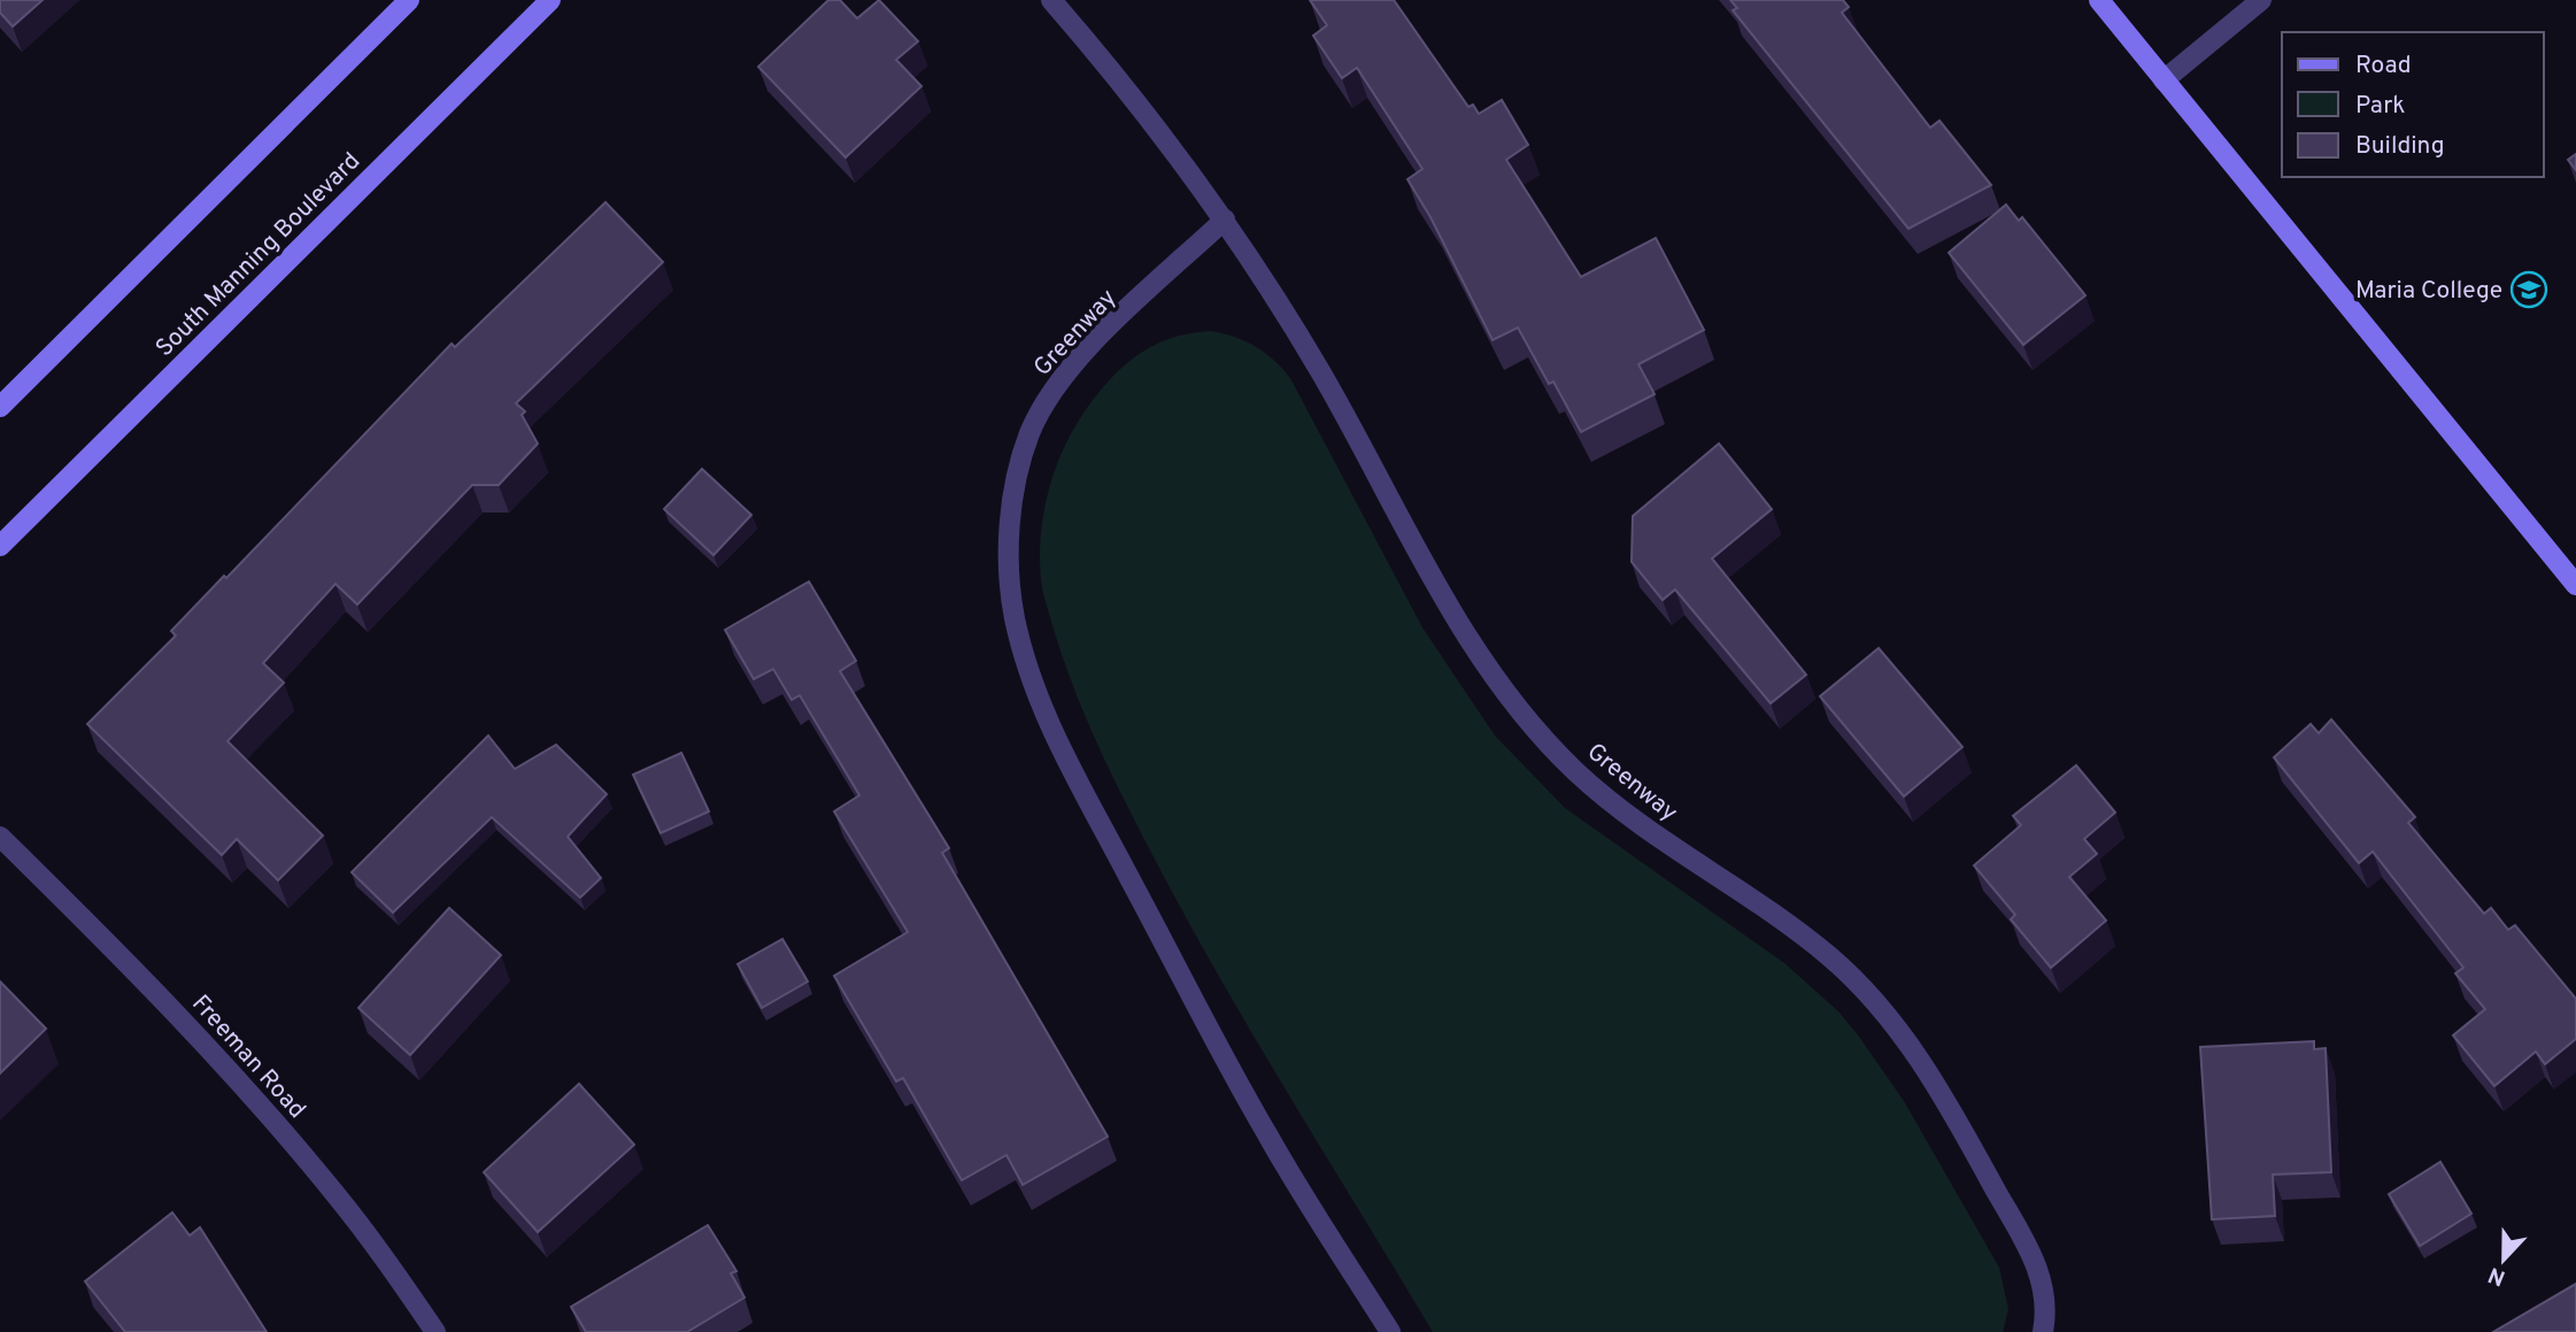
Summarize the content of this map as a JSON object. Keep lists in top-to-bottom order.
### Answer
{
  "streets": {
    "street": ["South Manning Boulevard", "Greenway", "Freeman Road"]
  },
  "places": {
    "school or university": ["Maria College"]
  },
  "legend": ["Road", "Park", "Building"],
  "north": "bottom"
}
